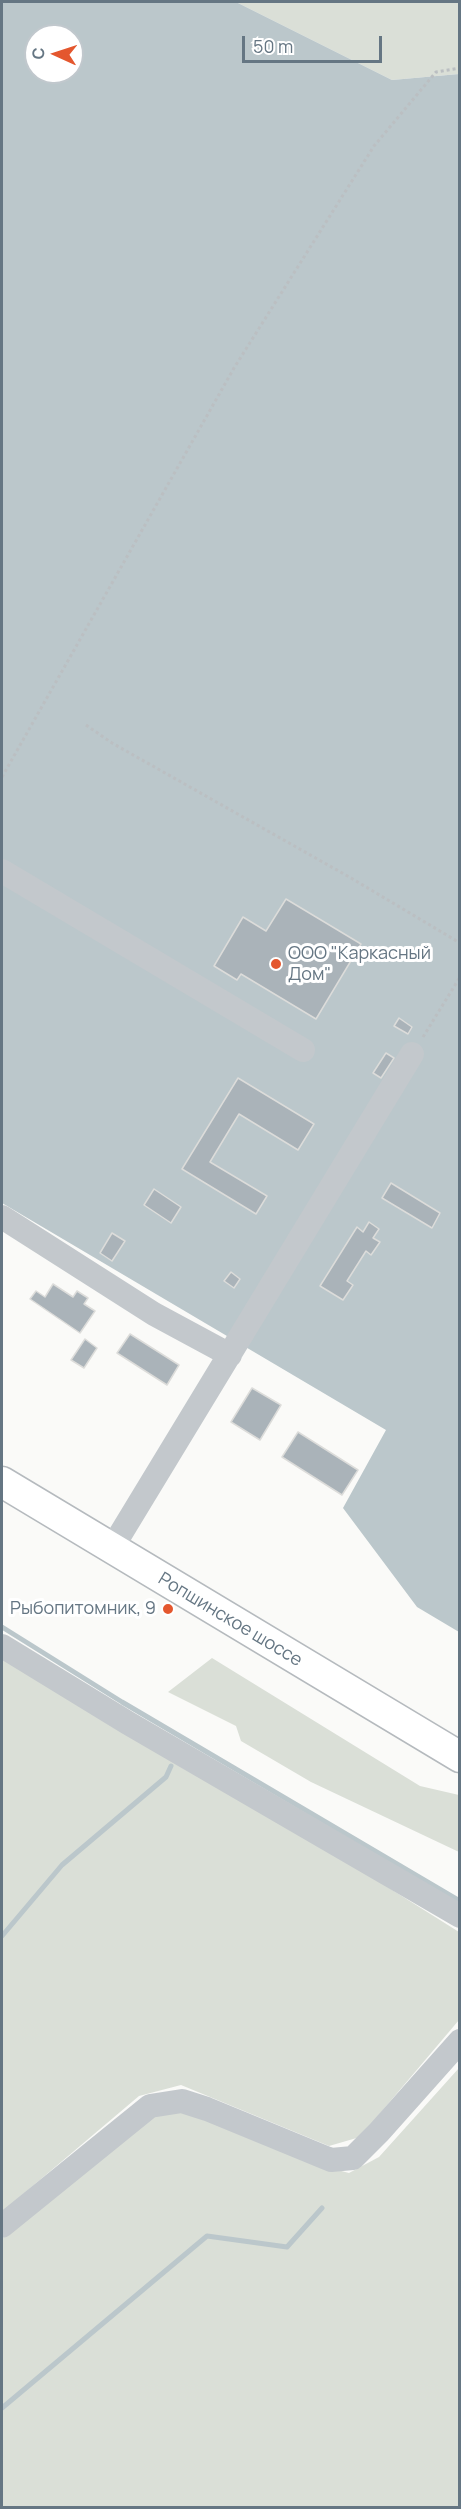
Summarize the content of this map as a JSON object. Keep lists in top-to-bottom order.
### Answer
{
  "streets": {
    "main road": ["Ропшинское шоссе"]
  },
  "places": ["ООО \"Каркасный Дом\"", "Рыбопитомник, 9"],
  "scale_bar": "50 m",
  "north": "left"
}
